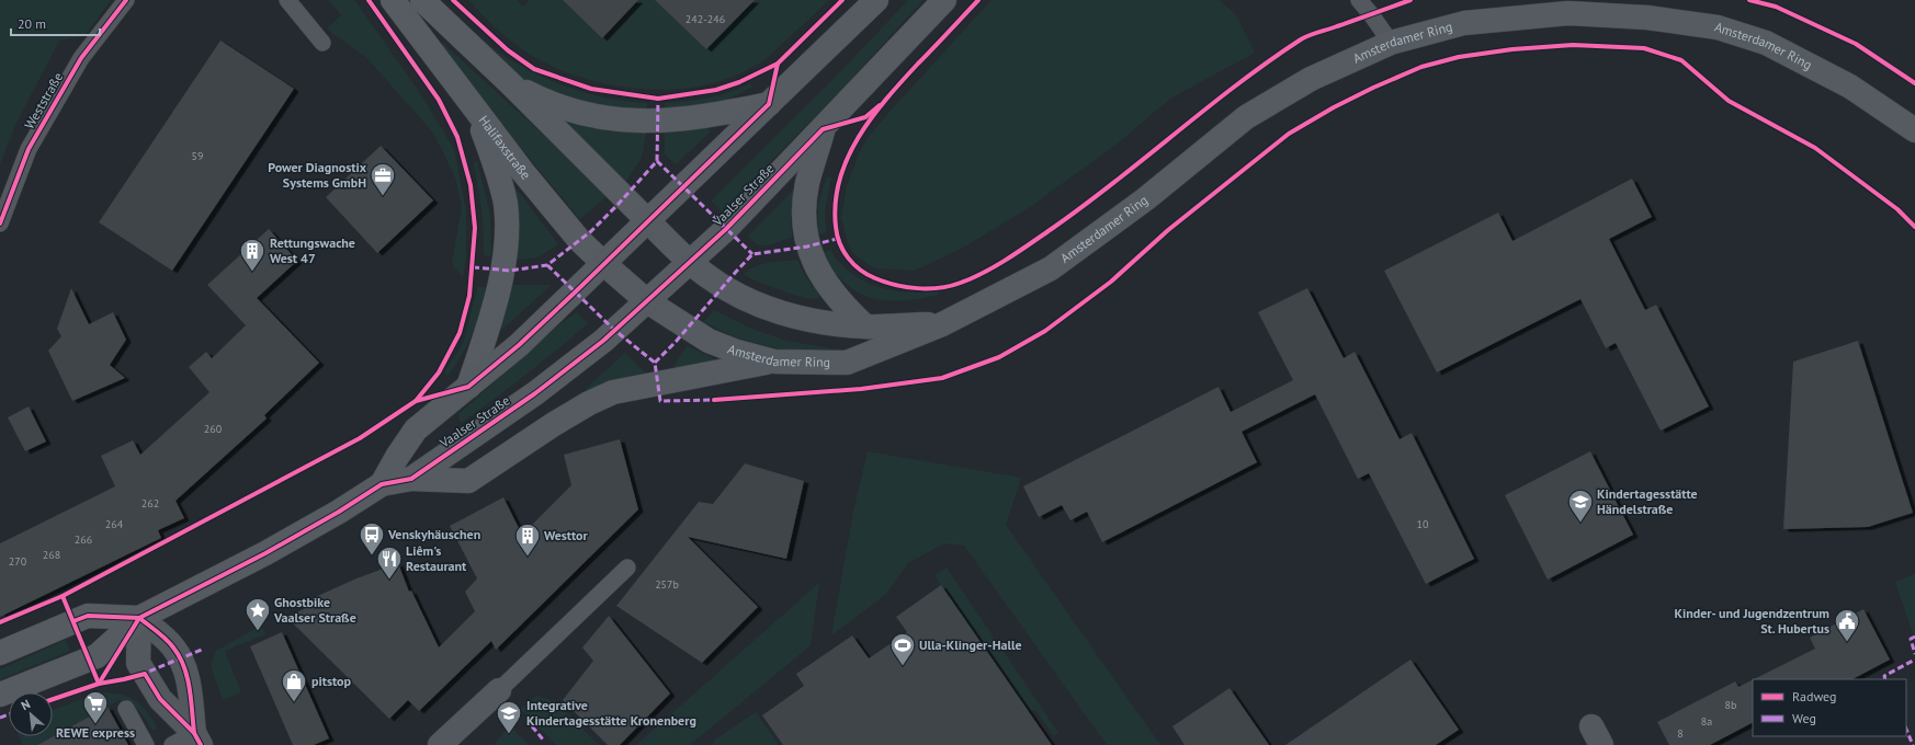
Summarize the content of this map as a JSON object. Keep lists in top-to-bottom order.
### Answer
{
  "streets": {
    "main road": ["Amsterdamer Ring", "Halifaxstraße", "Vaalser Straße"],
    "lane": ["Weststraße"]
  },
  "crossings": [
    ["Amsterdamer Ring", "Halifaxstraße"],
    ["Amsterdamer Ring", "Vaalser Straße"],
    ["Halifaxstraße", "Vaalser Straße"]
  ],
  "places": {
    "office": ["Power Diagnostix Systems GmbH"],
    "building": ["Rettungswache West 47", "Westtor"],
    "school or university": ["Kindertagesstätte Händelstraße", "Integrative Kindertagesstätte Kronenberg"],
    "bus stop": ["Venskyhäuschen"],
    "restaurant": ["Liêm's Restaurant"],
    "place": ["Ghostbike Vaalser Straße"],
    "public building": ["Kinder- und Jugendzentrum St. Hubertus"],
    "sports": ["Ulla-Klinger-Halle"],
    "shop": ["pitstop"],
    "supermarket": ["REWE express"]
  },
  "house_numbers": [
    "242-246",
    "59",
    "260",
    "262",
    "264",
    "10",
    "266",
    "268",
    "270",
    "257b",
    "8b",
    "8a",
    "8"
  ],
  "legend": ["Radweg", "Weg"],
  "scale_bar": "20 m",
  "north": "top left"
}
